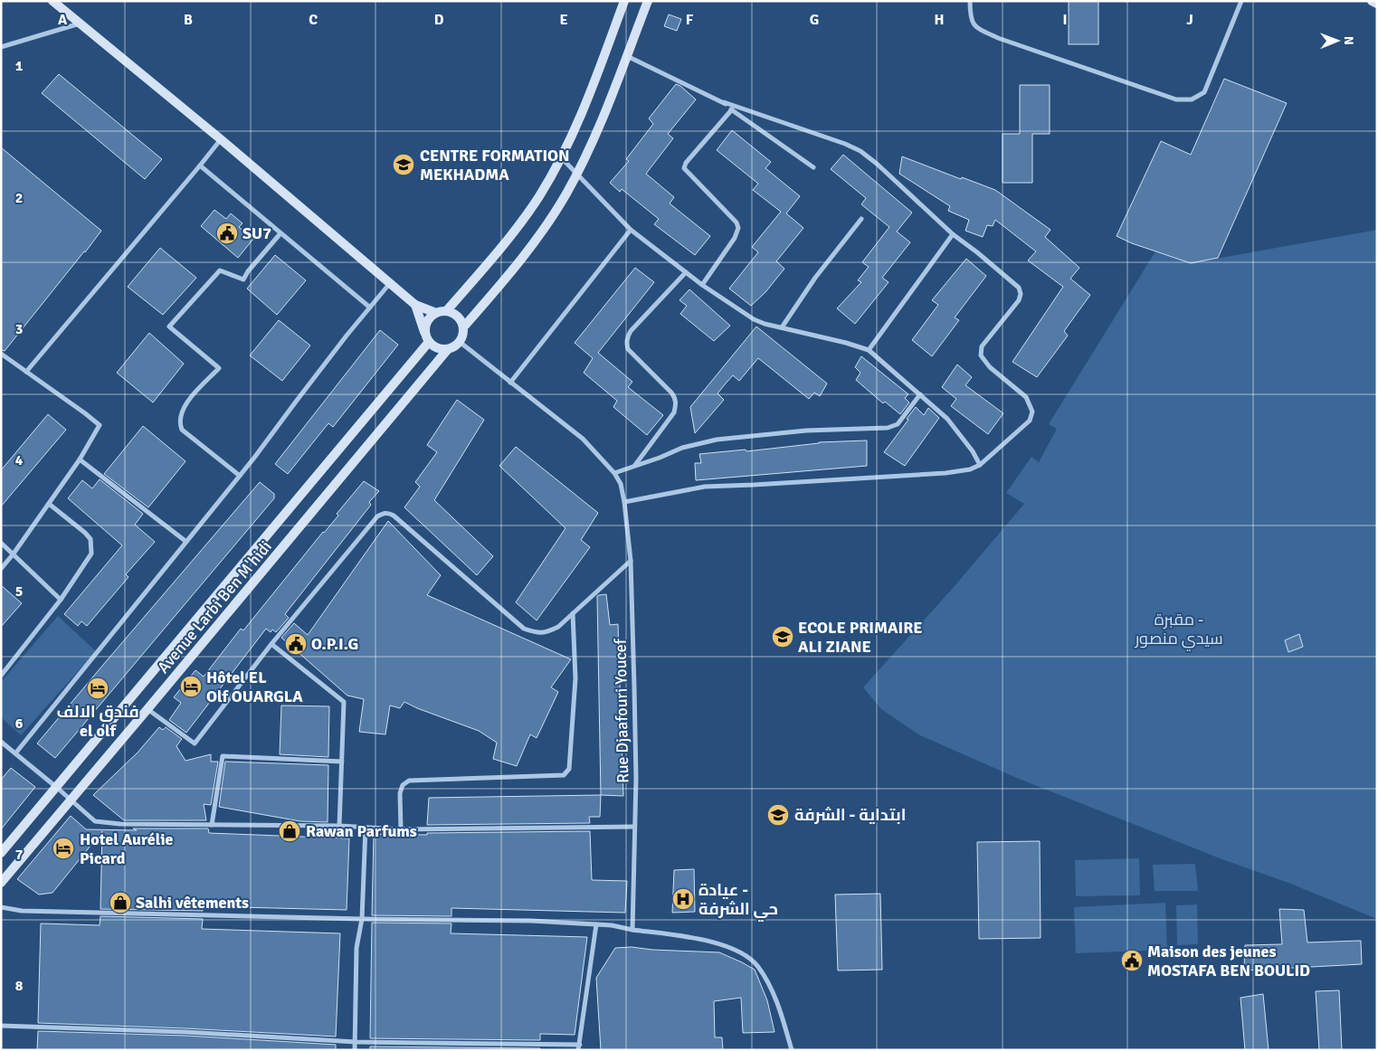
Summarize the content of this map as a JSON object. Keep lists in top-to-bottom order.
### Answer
{
  "streets": {
    "main road": ["Avenue Larbi Ben M'hidi"],
    "street": ["Rue Djaafouri Youcef"]
  },
  "crossings": [
    ["Avenue Larbi Ben M'hidi", "Rue Djaafouri Youcef"]
  ],
  "parks": ["مقبرة - سيدي منصور"],
  "places": {
    "school or university": ["CENTRE FORMATION MEKHADMA", "ECOLE PRIMAIRE ALI ZIANE", "ابتداية - الشرفة"],
    "public building": ["SU7", "O.P.I.G", "Maison des jeunes MOSTAFA BEN BOULID"],
    "hotel": ["Hôtel EL Olf OUARGLA", "فندق الالف el olf", "Hotel Aurélie Picard"],
    "shop": ["Rawan Parfums", "Salhi vêtements"],
    "hospital": ["عيادة - حي الشرفة"]
  },
  "north": "right",
  "grid": {
    "columns": [
      "A",
      "B",
      "C",
      "D",
      "E",
      "F",
      "G",
      "H",
      "I",
      "J"
    ],
    "rows": [
      "1",
      "2",
      "3",
      "4",
      "5",
      "6",
      "7",
      "8"
    ]
  }
}
